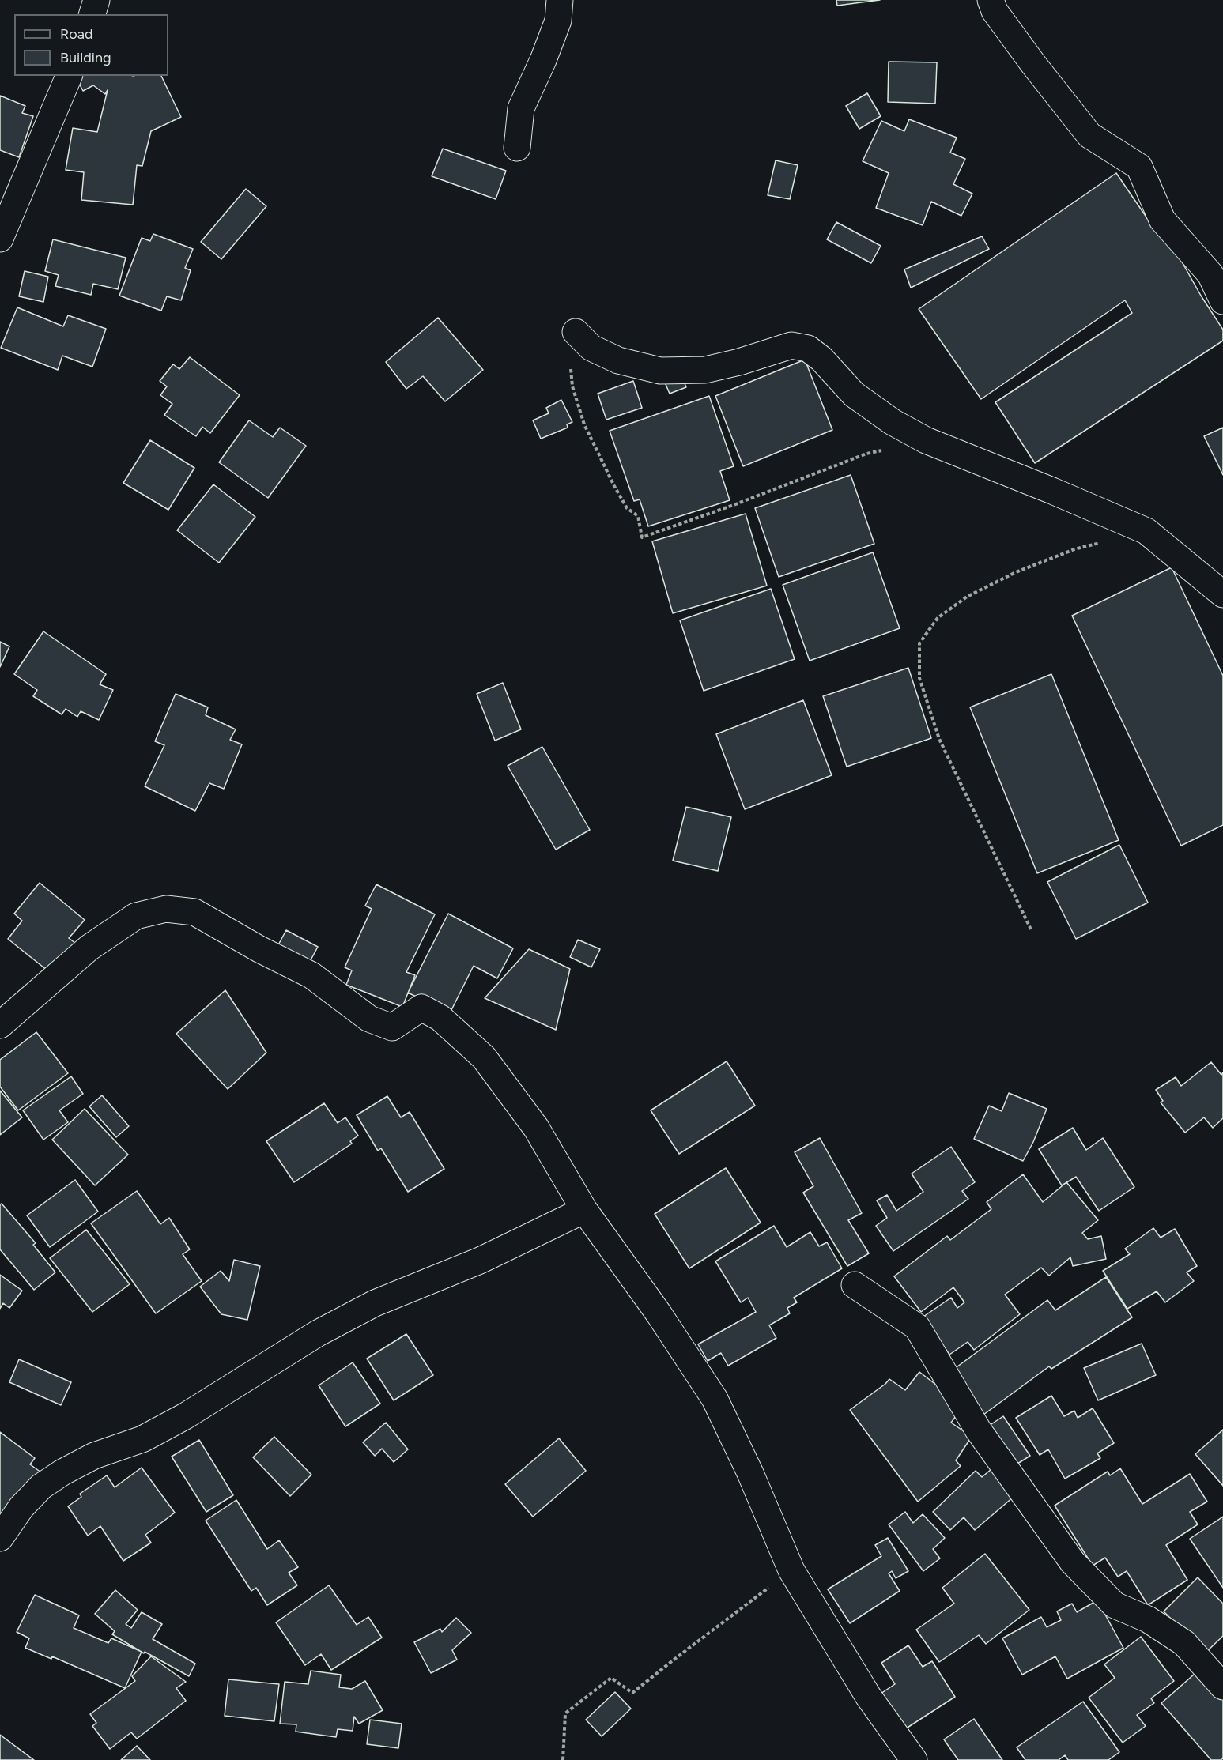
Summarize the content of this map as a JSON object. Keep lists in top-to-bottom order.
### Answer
{
  "legend": ["Road", "Building"]
}
